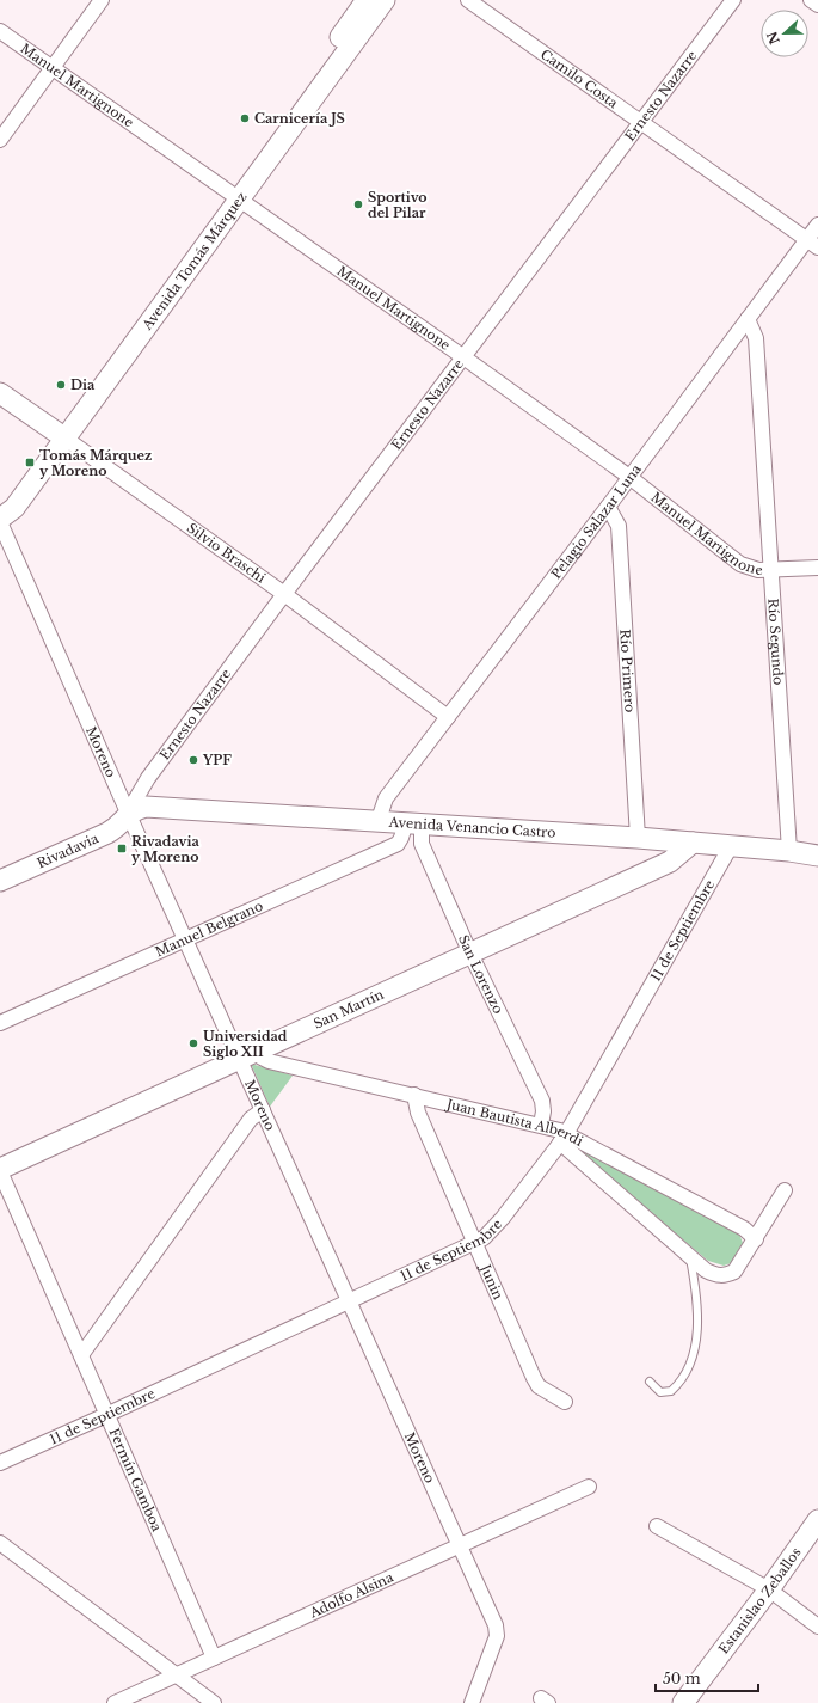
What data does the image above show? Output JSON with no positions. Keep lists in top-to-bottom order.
{
  "streets": {
    "street": [
      "Camilo Costa",
      "Manuel Martignone",
      "Ernesto Nazarre",
      "Avenida Tomás Márquez",
      "Pelagio Salazar Luna",
      "Silvio Braschi",
      "Río Segundo",
      "Río Primero",
      "Moreno",
      "Avenida Venancio Castro",
      "Rivadavia",
      "Manuel Belgrano",
      "11 de Septiembre",
      "San Lorenzo",
      "San Martín",
      "Juan Bautista Alberdi",
      "Junin",
      "Fermín Gamboa",
      "Adolfo Alsina",
      "Estanislao Zeballos"
    ]
  },
  "crossings": [
    ["Camilo Costa", "Ernesto Nazarre"],
    ["Camilo Costa", "Pelagio Salazar Luna"],
    ["Manuel Martignone", "Ernesto Nazarre"],
    ["Manuel Martignone", "Avenida Tomás Márquez"],
    ["Manuel Martignone", "Pelagio Salazar Luna"],
    ["Manuel Martignone", "Río Segundo"],
    ["Ernesto Nazarre", "Silvio Braschi"],
    ["Ernesto Nazarre", "Moreno"],
    ["Ernesto Nazarre", "Avenida Venancio Castro"],
    ["Ernesto Nazarre", "Rivadavia"],
    ["Avenida Tomás Márquez", "Silvio Braschi"],
    ["Pelagio Salazar Luna", "Silvio Braschi"],
    ["Pelagio Salazar Luna", "Río Segundo"],
    ["Pelagio Salazar Luna", "Río Primero"],
    ["Pelagio Salazar Luna", "Avenida Venancio Castro"],
    ["Río Segundo", "Avenida Venancio Castro"],
    ["Río Primero", "Avenida Venancio Castro"],
    ["Moreno", "Avenida Venancio Castro"],
    ["Moreno", "Rivadavia"],
    ["Moreno", "Manuel Belgrano"],
    ["Moreno", "11 de Septiembre"],
    ["Moreno", "San Martín"],
    ["Moreno", "Juan Bautista Alberdi"],
    ["Moreno", "Adolfo Alsina"],
    ["Avenida Venancio Castro", "Rivadavia"],
    ["Avenida Venancio Castro", "Manuel Belgrano"],
    ["Avenida Venancio Castro", "11 de Septiembre"],
    ["Avenida Venancio Castro", "San Lorenzo"],
    ["Avenida Venancio Castro", "San Martín"],
    ["Manuel Belgrano", "San Lorenzo"],
    ["11 de Septiembre", "Juan Bautista Alberdi"],
    ["11 de Septiembre", "Junin"],
    ["11 de Septiembre", "Fermín Gamboa"],
    ["San Lorenzo", "San Martín"],
    ["San Lorenzo", "Juan Bautista Alberdi"],
    ["San Martín", "Juan Bautista Alberdi"],
    ["San Martín", "Fermín Gamboa"],
    ["Juan Bautista Alberdi", "Junin"],
    ["Fermín Gamboa", "Adolfo Alsina"]
  ],
  "places": {
    "other": [
      "Carnicería JS",
      "Sportivo del Pilar",
      "Dia",
      "YPF",
      "Universidad Siglo XII"
    ],
    "transit": ["Tomás Márquez y Moreno", "Rivadavia y Moreno"]
  },
  "scale_bar": "50 m",
  "north": "left"
}
